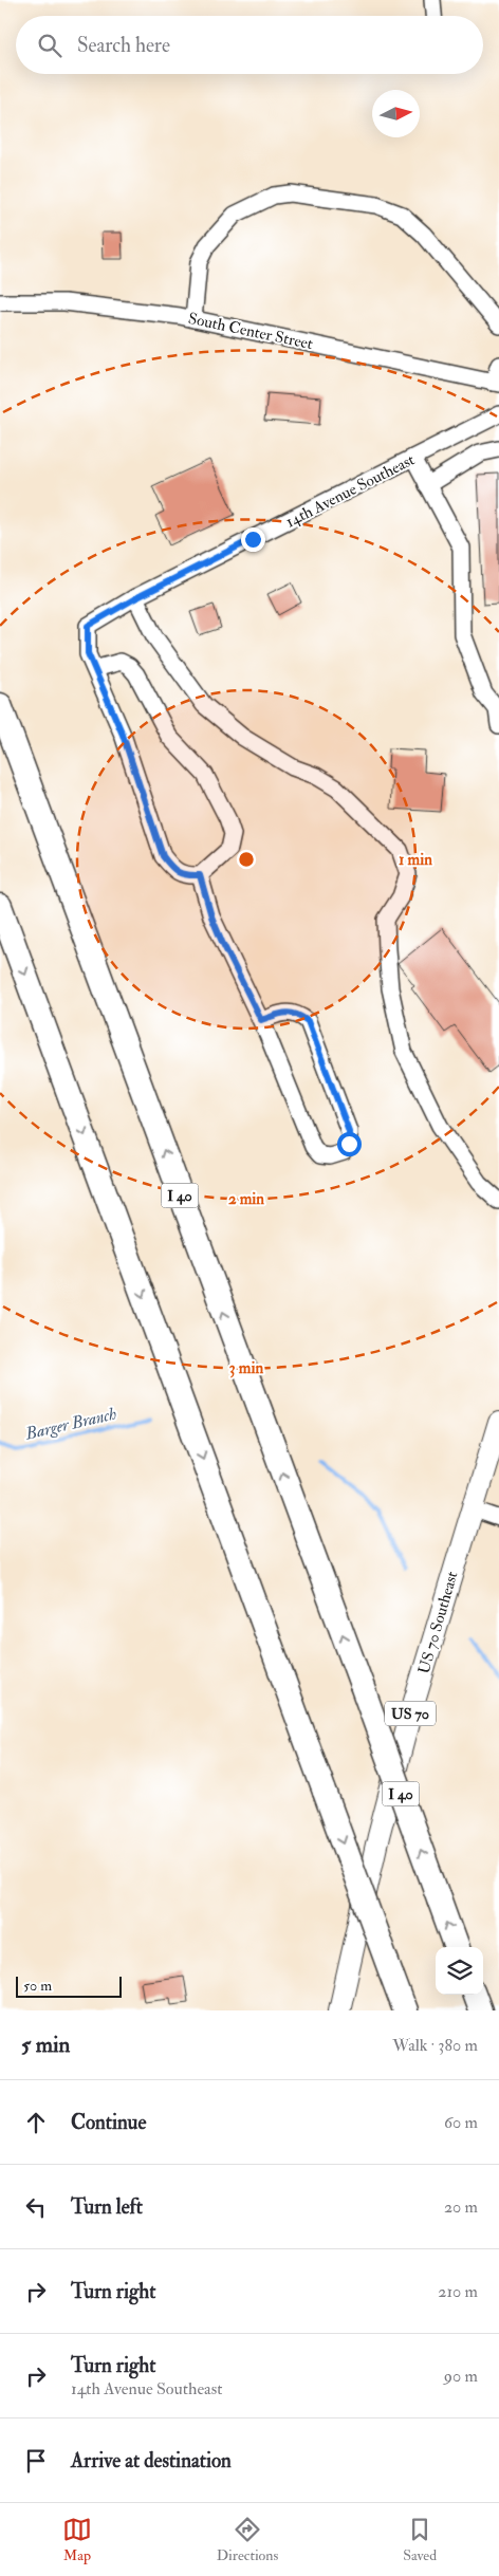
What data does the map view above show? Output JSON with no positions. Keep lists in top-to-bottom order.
{
  "streets": {
    "highway": ["I 40"],
    "main road": ["US 70 Southeast", "US 70"],
    "street": ["South Center Street", "14th Avenue Southeast"]
  },
  "water": ["Barger Branch"],
  "scale_bar": "50 m",
  "north": "right",
  "page": {
    "search": "Search here",
    "scale": "50 m",
    "heading": ["5 min", "Walk · 380 m"],
    "list": [
      ["Continue", "60 m"],
      ["Turn left", "20 m"],
      ["Turn right", "210 m"],
      ["Turn right", "14th Avenue Southeast", "90 m"],
      "Arrive at destination"
    ],
    "nav": ["Map", "Directions", "Saved"]
  },
  "rings": ["1 min", "2 min", "3 min"]
}
